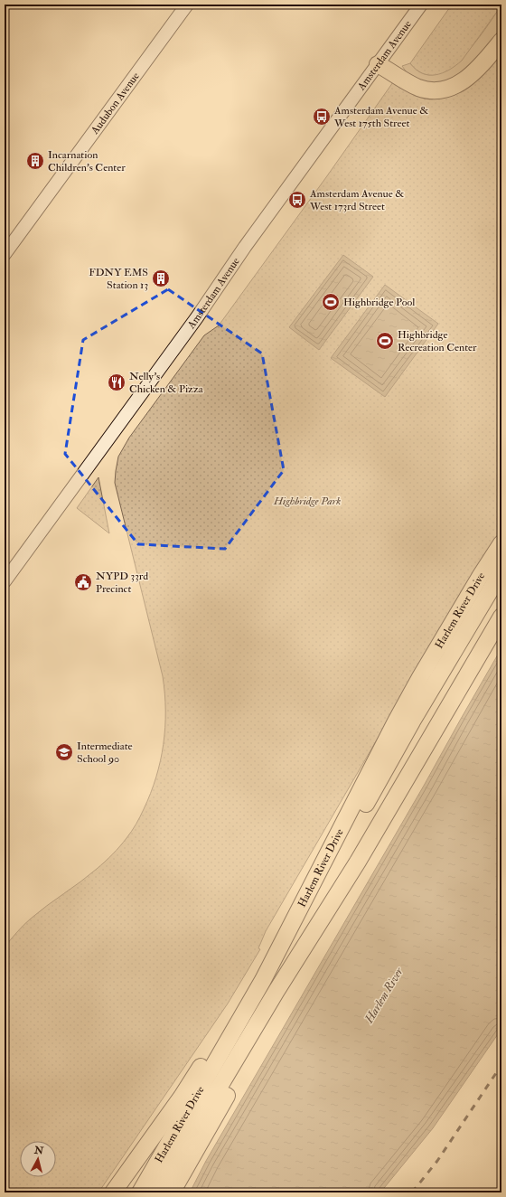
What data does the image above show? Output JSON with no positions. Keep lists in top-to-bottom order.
{
  "streets": {
    "highway": ["Harlem River Drive"],
    "main road": ["Amsterdam Avenue", "Audubon Avenue"]
  },
  "water": ["Harlem River"],
  "parks": ["Highbridge Park"],
  "places": {
    "bus stop": ["Amsterdam Avenue & West 175th Street", "Amsterdam Avenue & West 173rd Street"],
    "building": ["Incarnation Children's Center", "FDNY EMS Station 13"],
    "sports": ["Highbridge Pool", "Highbridge Recreation Center"],
    "restaurant": ["Nelly’s Chicken & Pizza"],
    "public building": ["NYPD 33rd Precinct"],
    "school or university": ["Intermediate School 90"]
  },
  "north": "top"
}
